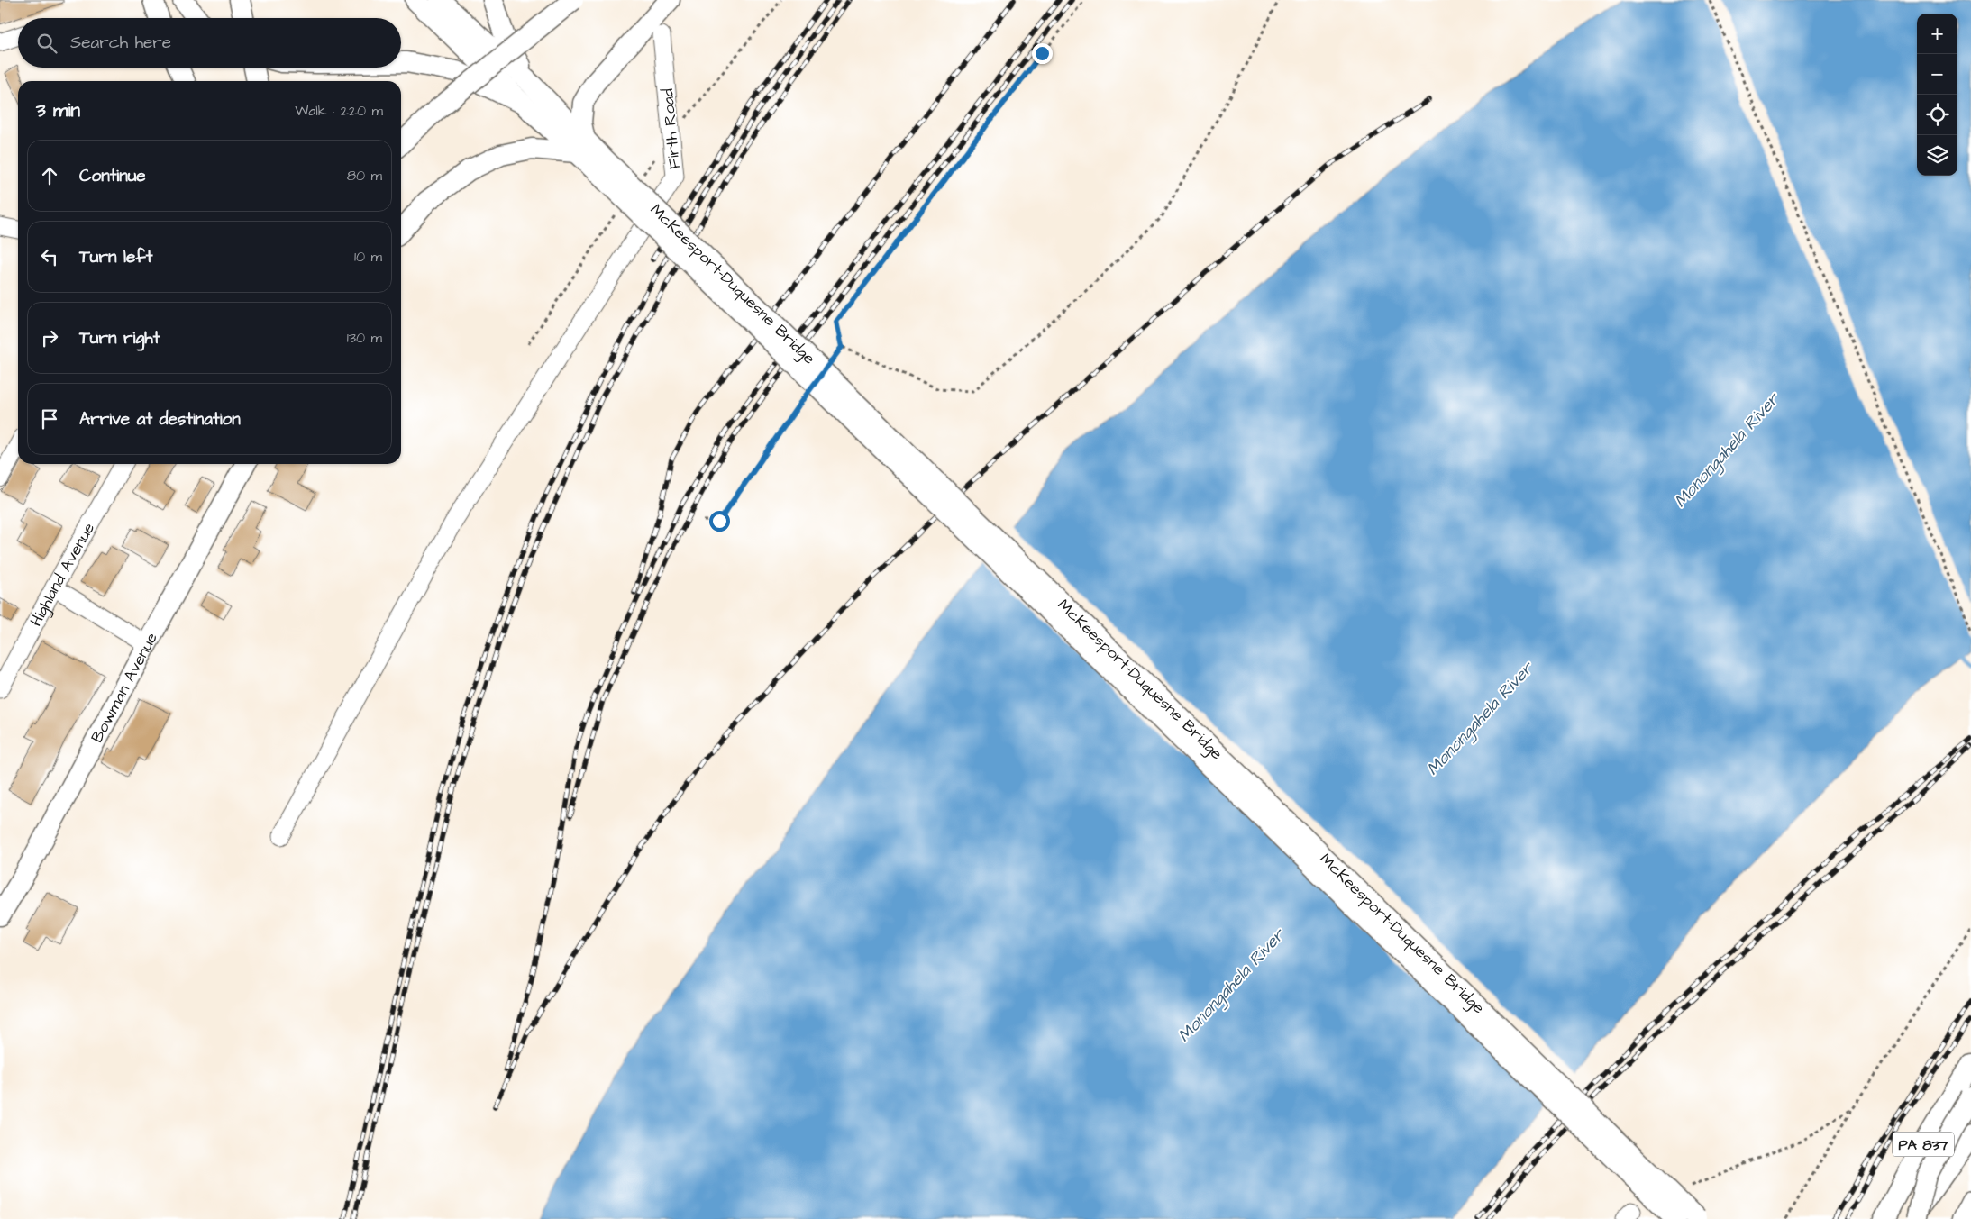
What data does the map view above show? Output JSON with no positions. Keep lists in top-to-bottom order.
{
  "streets": {
    "main road": ["McKeesport-Duquesne Bridge", "Bowman Avenue", "PA 837"],
    "street": ["Firth Road", "Highland Avenue"]
  },
  "water": ["Monongahela River"],
  "page": {
    "map_buttons": ["+", "−"],
    "search": "Search here",
    "heading": ["3 min", "Walk · 220 m"],
    "list": [
      ["Continue", "80 m"],
      ["Turn left", "10 m"],
      ["Turn right", "130 m"],
      "Arrive at destination"
    ]
  }
}
